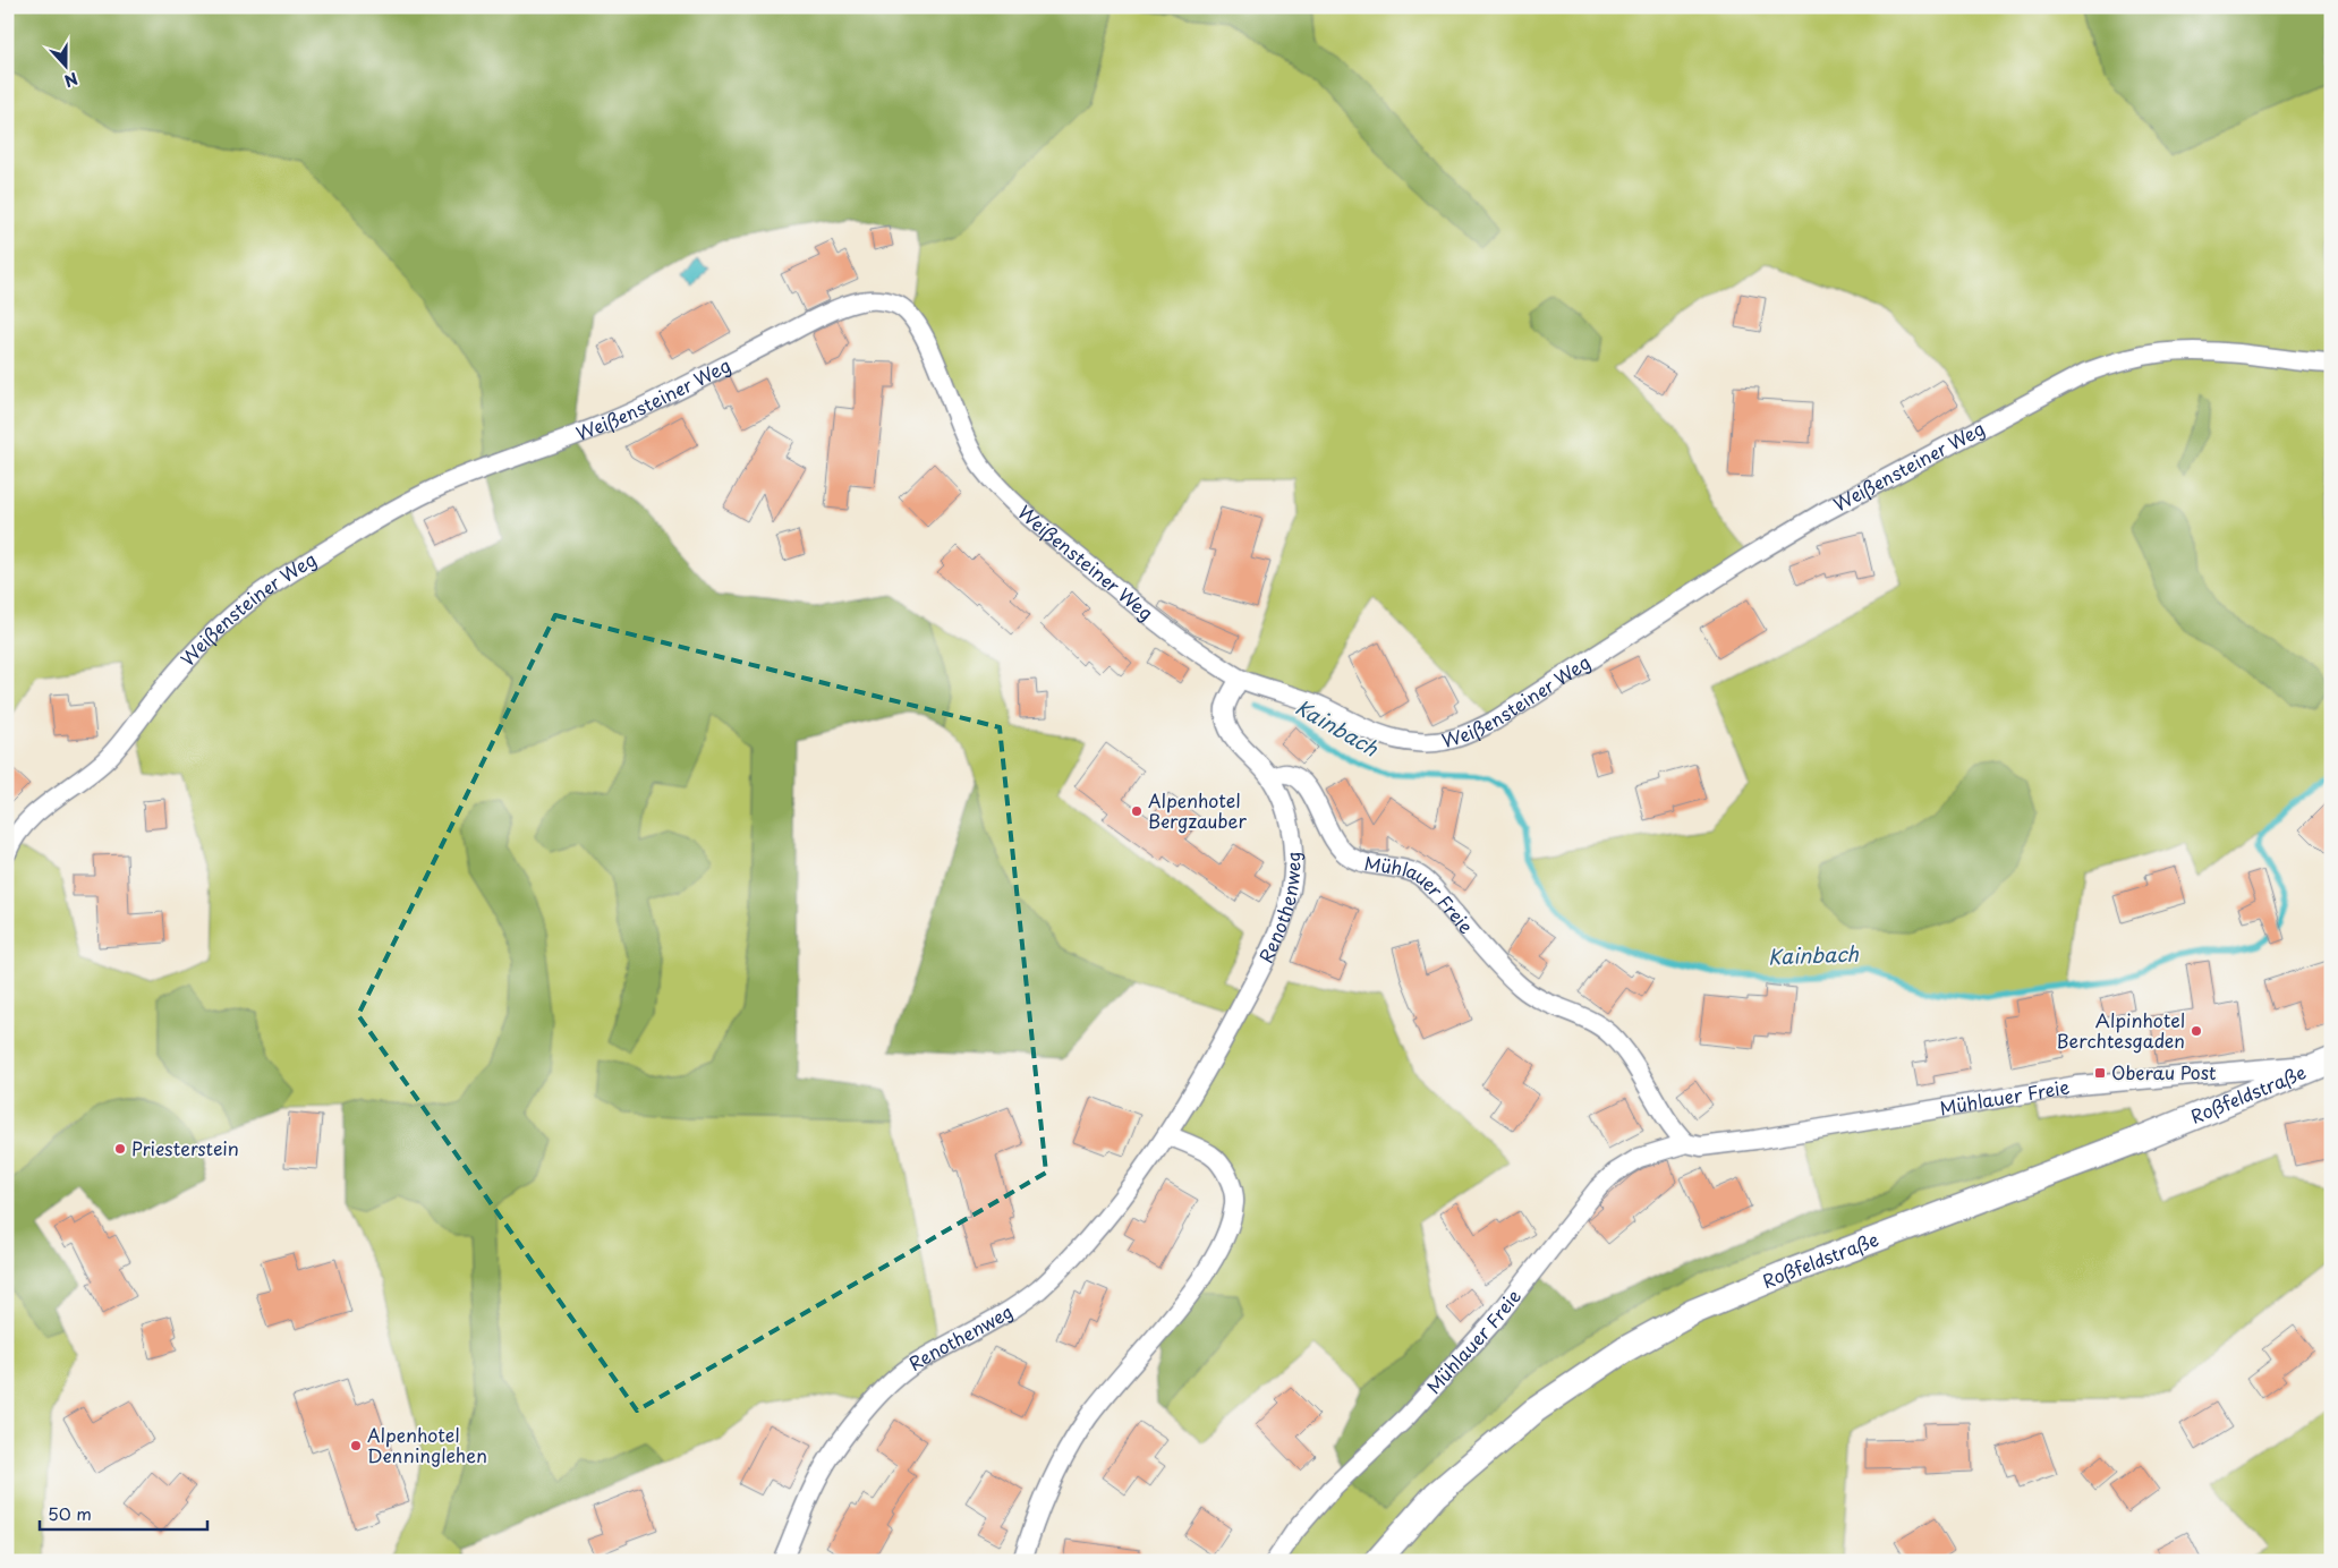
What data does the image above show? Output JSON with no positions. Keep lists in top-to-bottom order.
{
  "streets": {
    "main road": ["Roßfeldstraße"],
    "street": ["Weißensteiner Weg", "Mühlauer Freie", "Renothenweg"]
  },
  "crossings": [
    ["Weißensteiner Weg", "Renothenweg"],
    ["Mühlauer Freie", "Renothenweg"],
    ["Mühlauer Freie", "Roßfeldstraße"]
  ],
  "water": ["Kainbach"],
  "places": {
    "other": [
      "Alpenhotel Bergzauber",
      "Alpinhotel Berchtesgaden",
      "Priesterstein",
      "Alpenhotel Denninglehen"
    ],
    "transit": ["Oberau Post"]
  },
  "scale_bar": "50 m",
  "north": "bottom"
}
